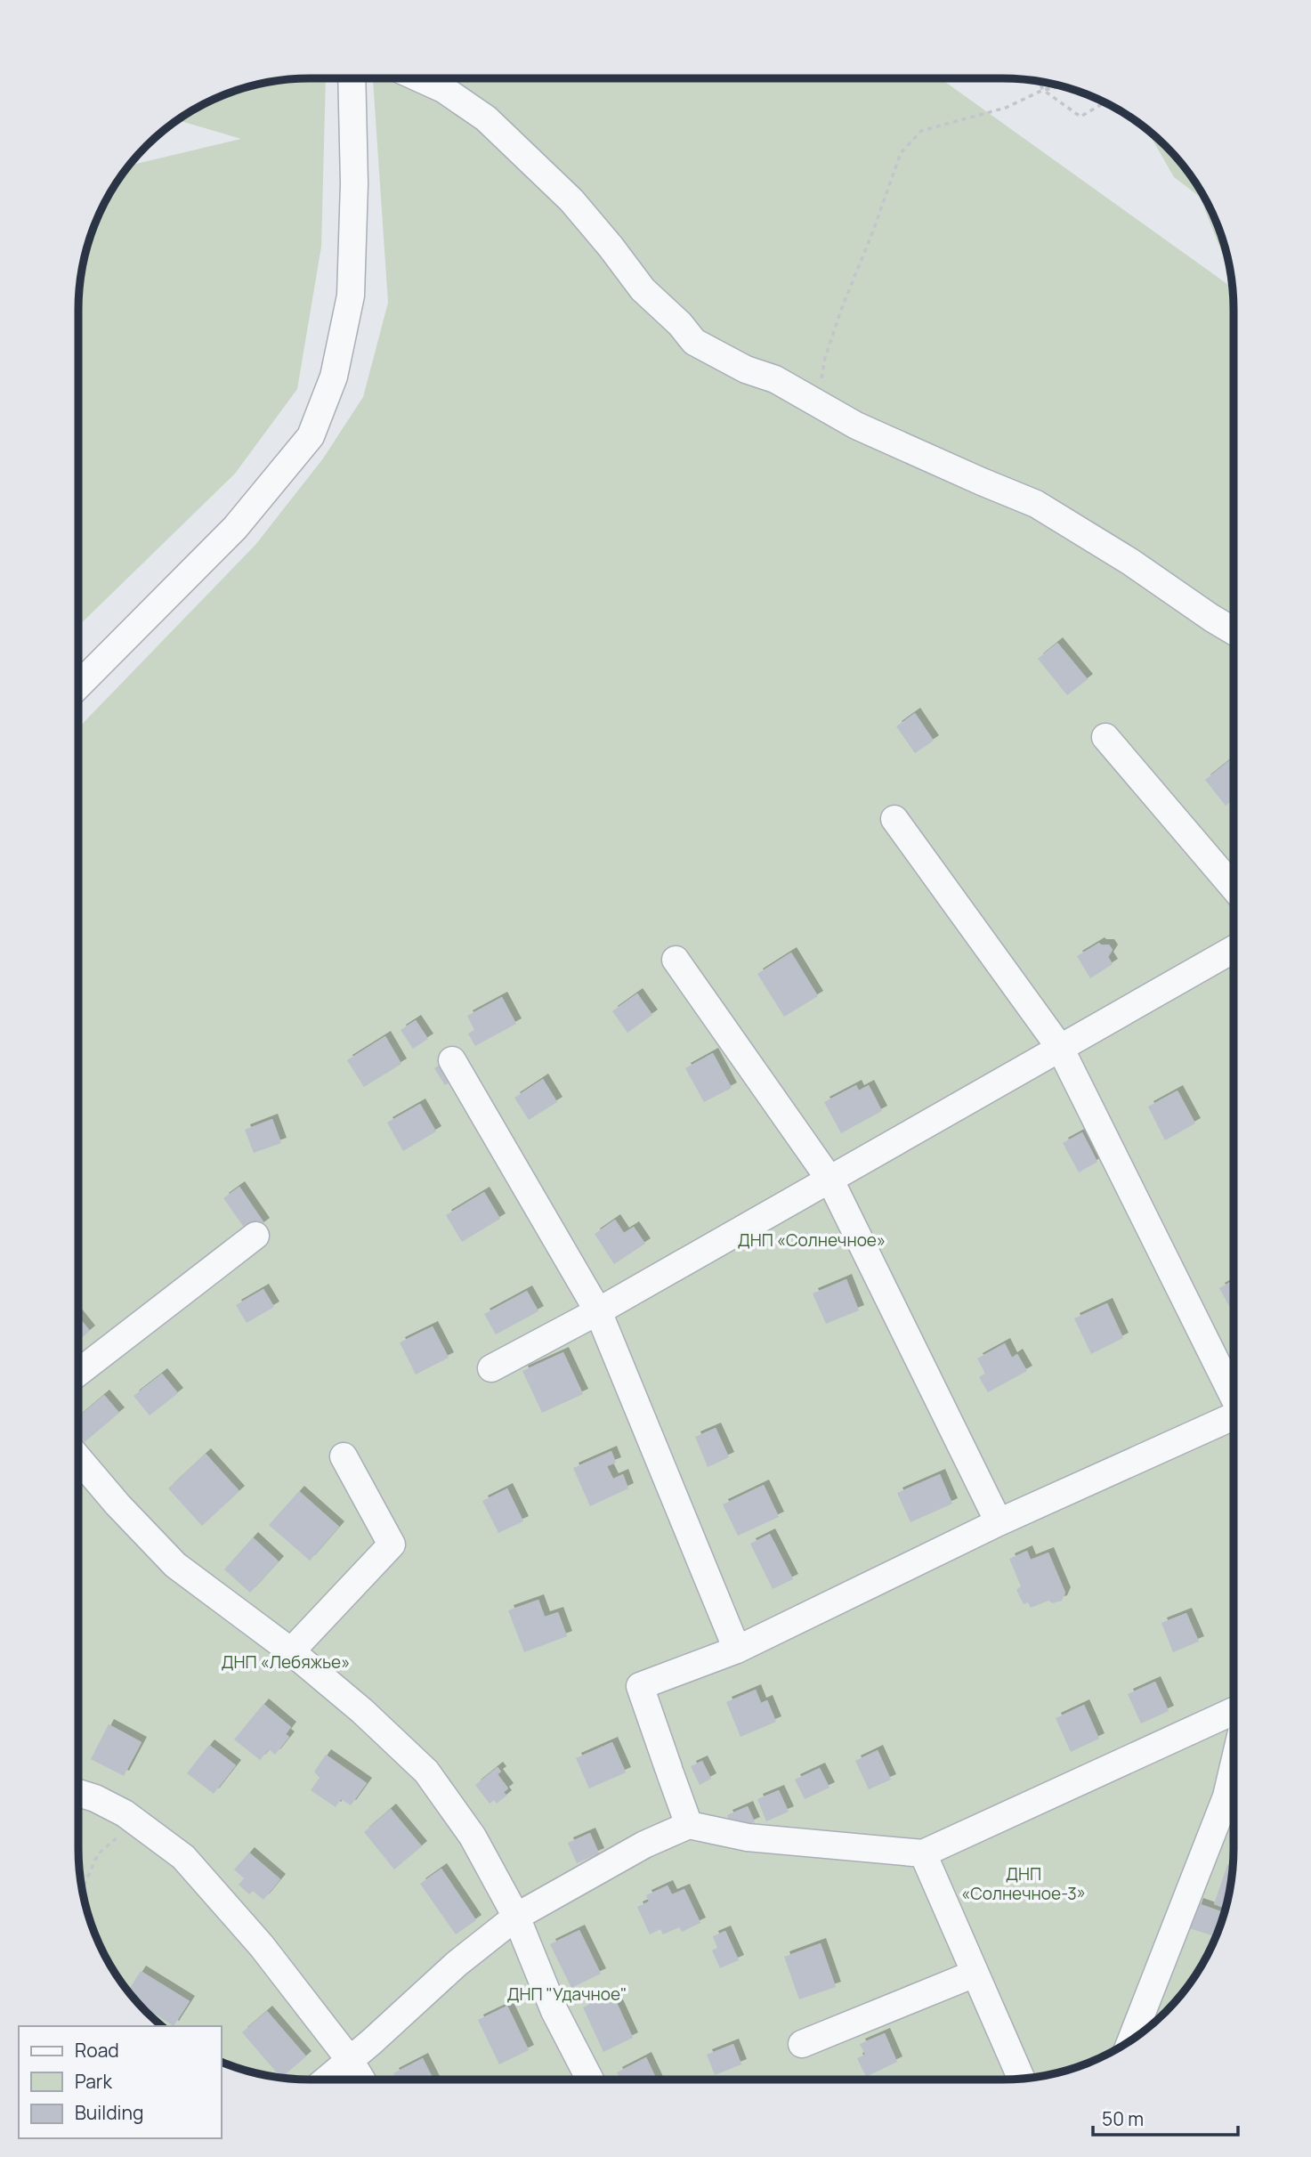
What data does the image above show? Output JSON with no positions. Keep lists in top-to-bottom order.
{
  "parks": [
    "ДНП «Солнечное»",
    "ДНП «Лебяжье»",
    "ДНП «Солнечное-3»",
    "ДНП \"Удачное\""
  ],
  "legend": ["Road", "Park", "Building"],
  "scale_bar": "50 m"
}
